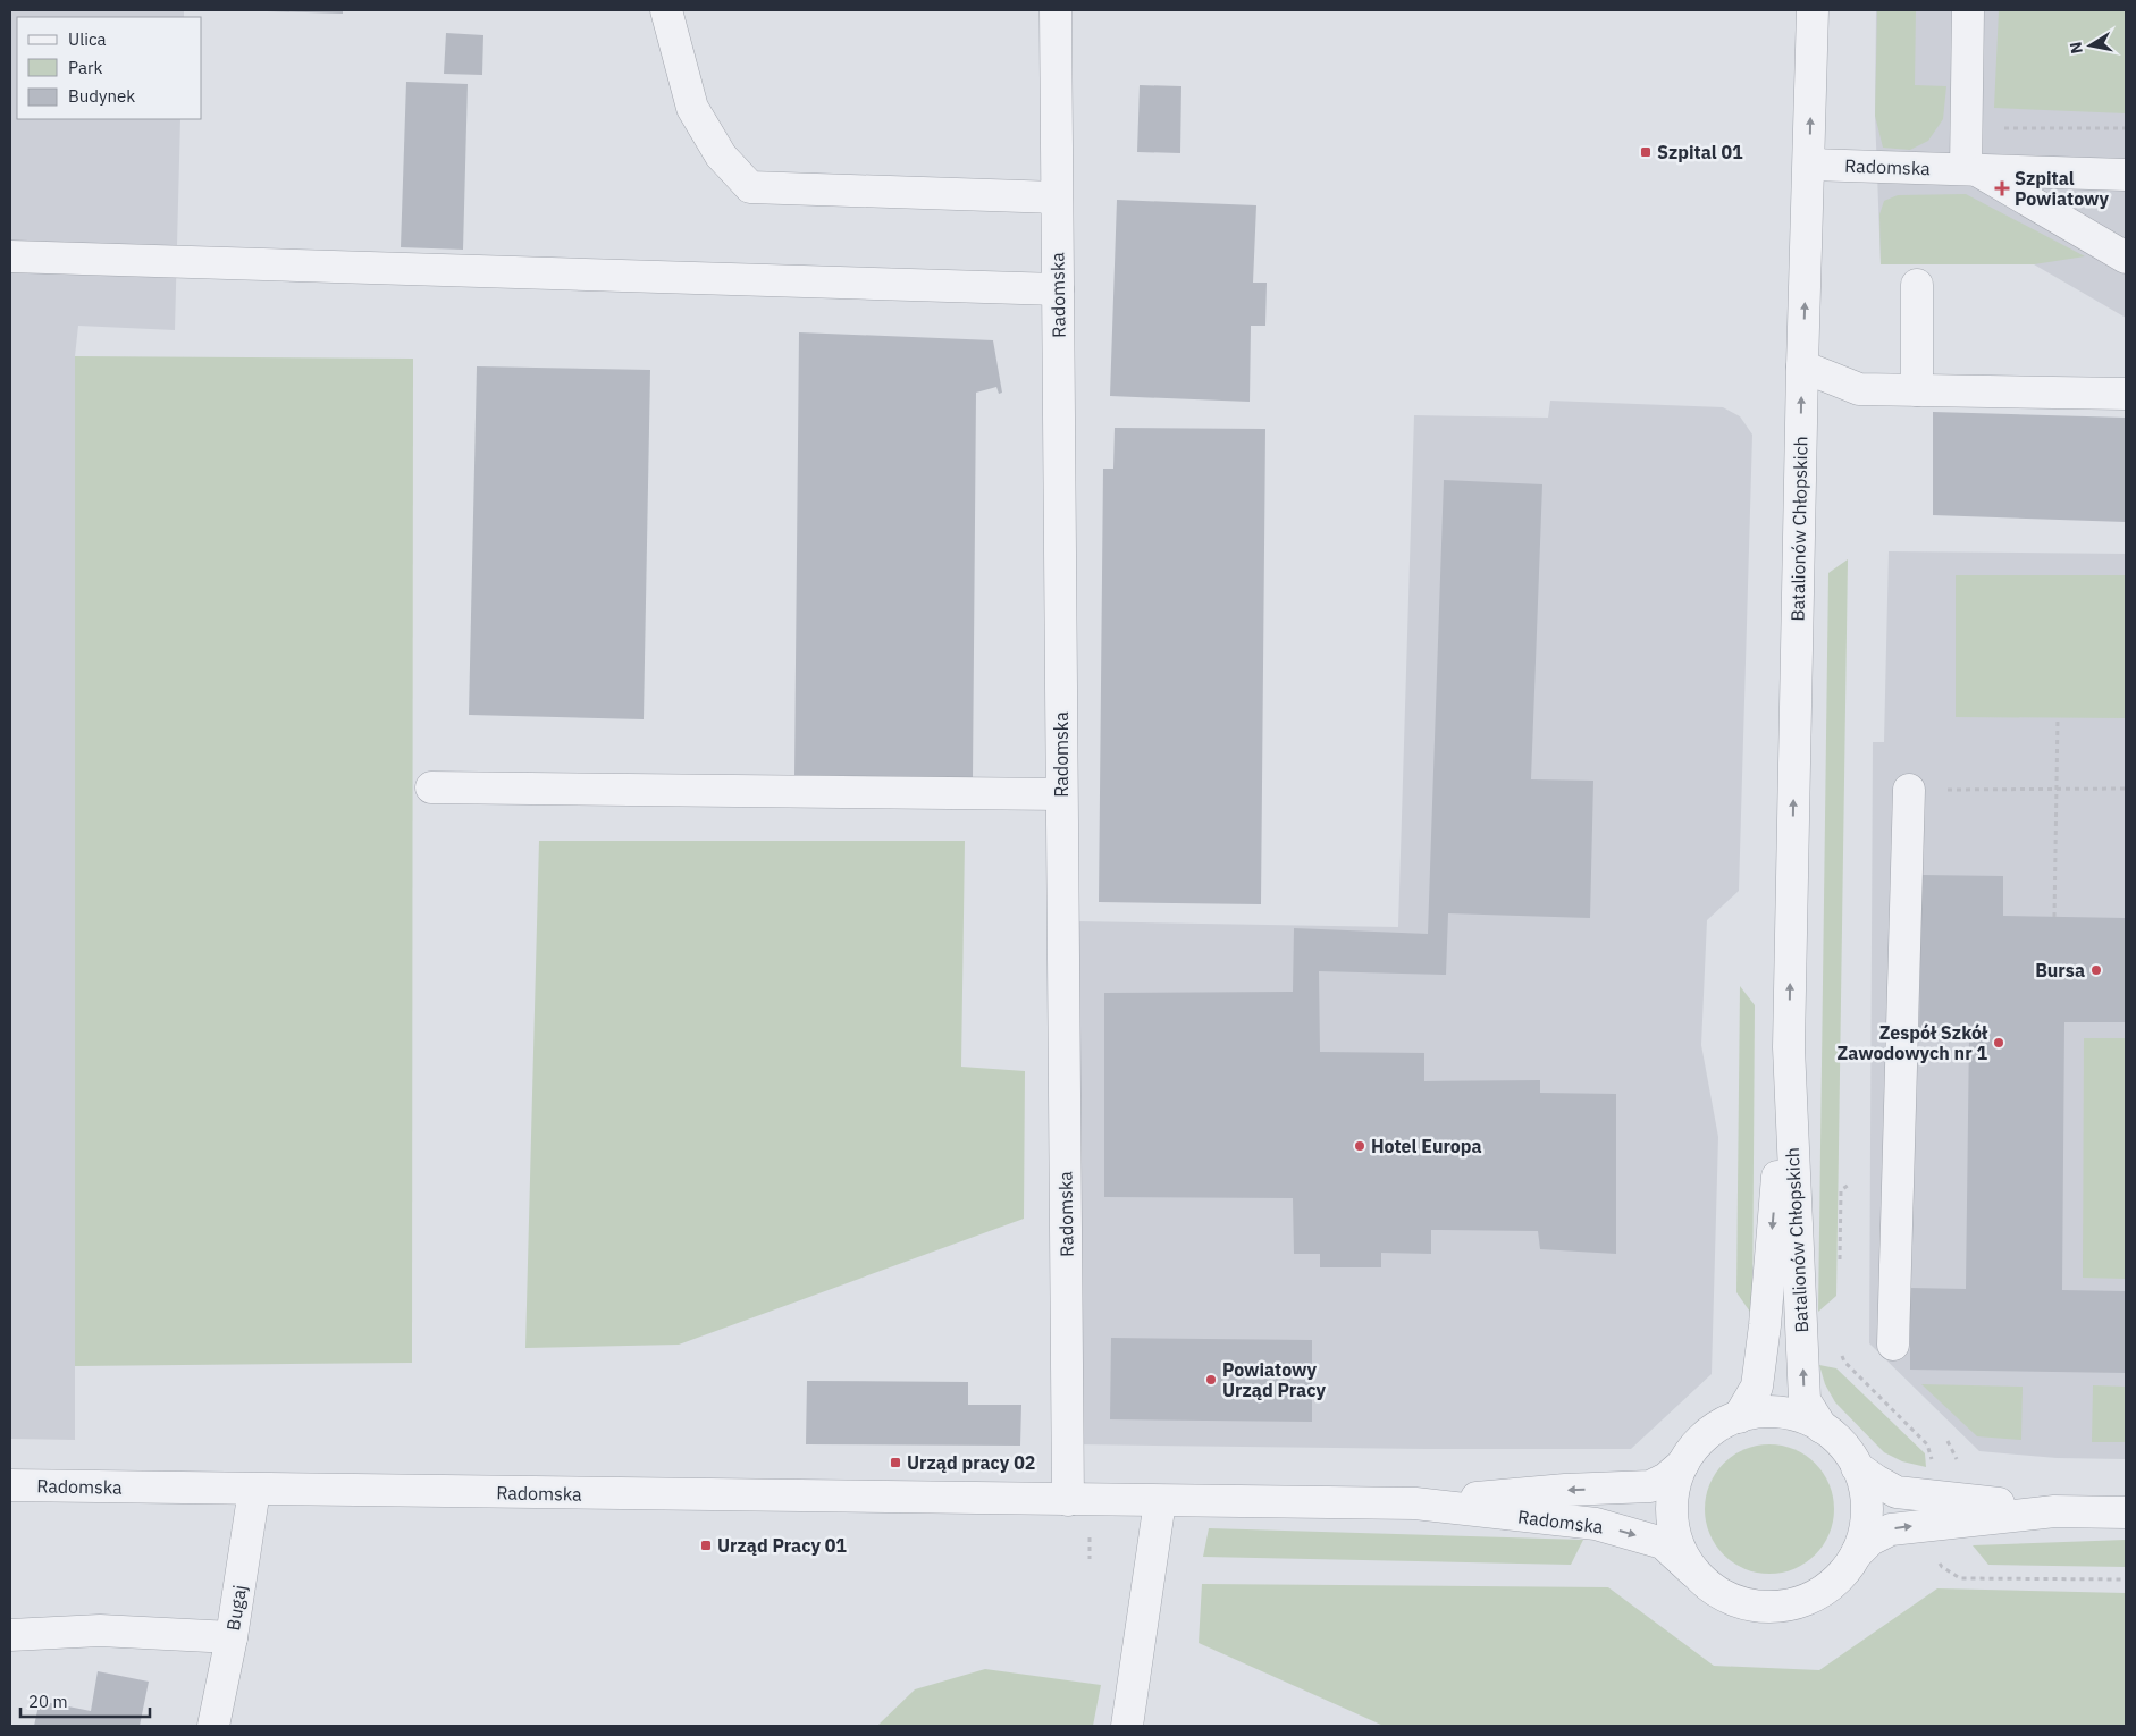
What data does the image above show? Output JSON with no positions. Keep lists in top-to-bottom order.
{
  "streets": {
    "street": ["Radomska", "Batalionów Chłopskich", "Bugaj"]
  },
  "crossings": [
    ["Radomska", "Batalionów Chłopskich"],
    ["Radomska", "Bugaj"]
  ],
  "places": {
    "transit": ["Szpital 01", "Urząd pracy 02", "Urząd Pracy 01"],
    "health": ["Szpital Powiatowy"],
    "other": [
      "Bursa",
      "Zespół Szkół Zawodowych nr 1",
      "Hotel Europa",
      "Powiatowy Urząd Pracy"
    ]
  },
  "legend": ["Ulica", "Park", "Budynek"],
  "scale_bar": "20 m",
  "north": "left"
}
